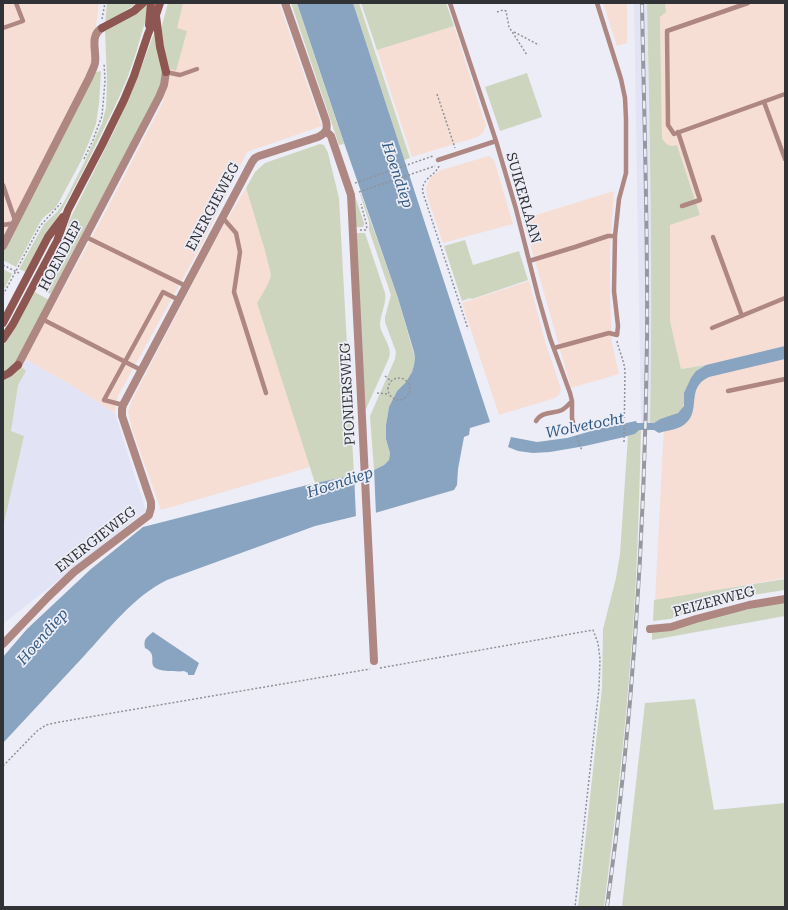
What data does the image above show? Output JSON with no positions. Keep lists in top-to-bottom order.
{
  "streets": {
    "main road": ["HOENDIEP"],
    "street": ["ENERGIEWEG", "PIONIERSWEG", "PEIZERWEG"],
    "lane": ["SUIKERLAAN"]
  },
  "crossings": [
    ["ENERGIEWEG", "PIONIERSWEG"]
  ],
  "water": ["Hoendiep", "Wolvetocht"]
}
